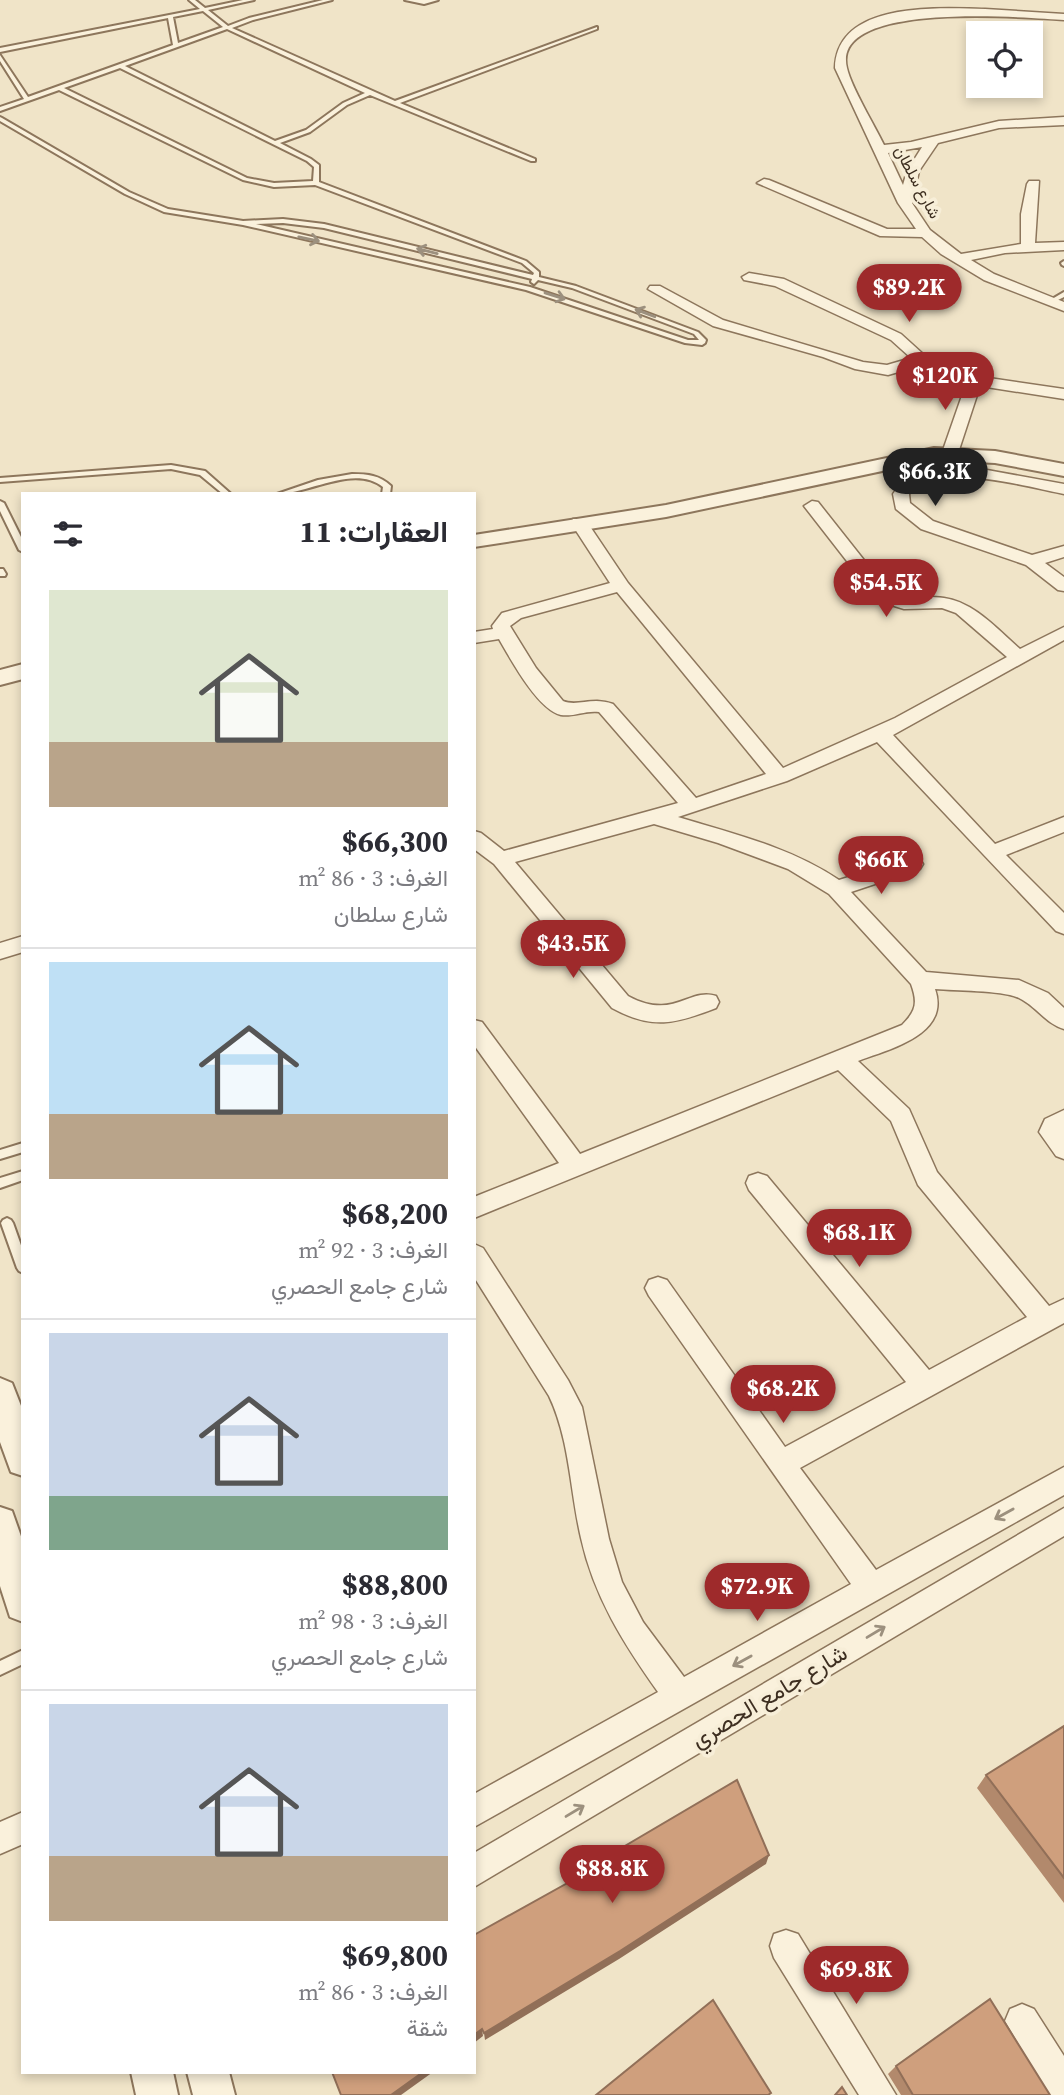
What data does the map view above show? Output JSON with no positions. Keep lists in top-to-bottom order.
{
  "streets": {
    "street": ["شارع سلطان", "شارع جامع الحصري"]
  },
  "page": {
    "price": [
      "$89.2K",
      "$120K",
      "$66.3K",
      "$54.5K",
      "$66K",
      "$43.5K",
      "$68.1K",
      "$68.2K",
      "$72.9K",
      "$88.8K",
      "$69.8K"
    ],
    "heading": "العقارات: 11",
    "list": [
      {
        "name": "$66,300",
        "note": "الغرف: 3 · 86 m² · شارع سلطان"
      },
      {
        "name": "$68,200",
        "note": "الغرف: 3 · 92 m² · شارع جامع الحصري"
      },
      {
        "name": "$88,800",
        "note": "الغرف: 3 · 98 m² · شارع جامع الحصري"
      },
      {
        "name": "$69,800",
        "note": "الغرف: 3 · 86 m² · شقة"
      }
    ]
  }
}
